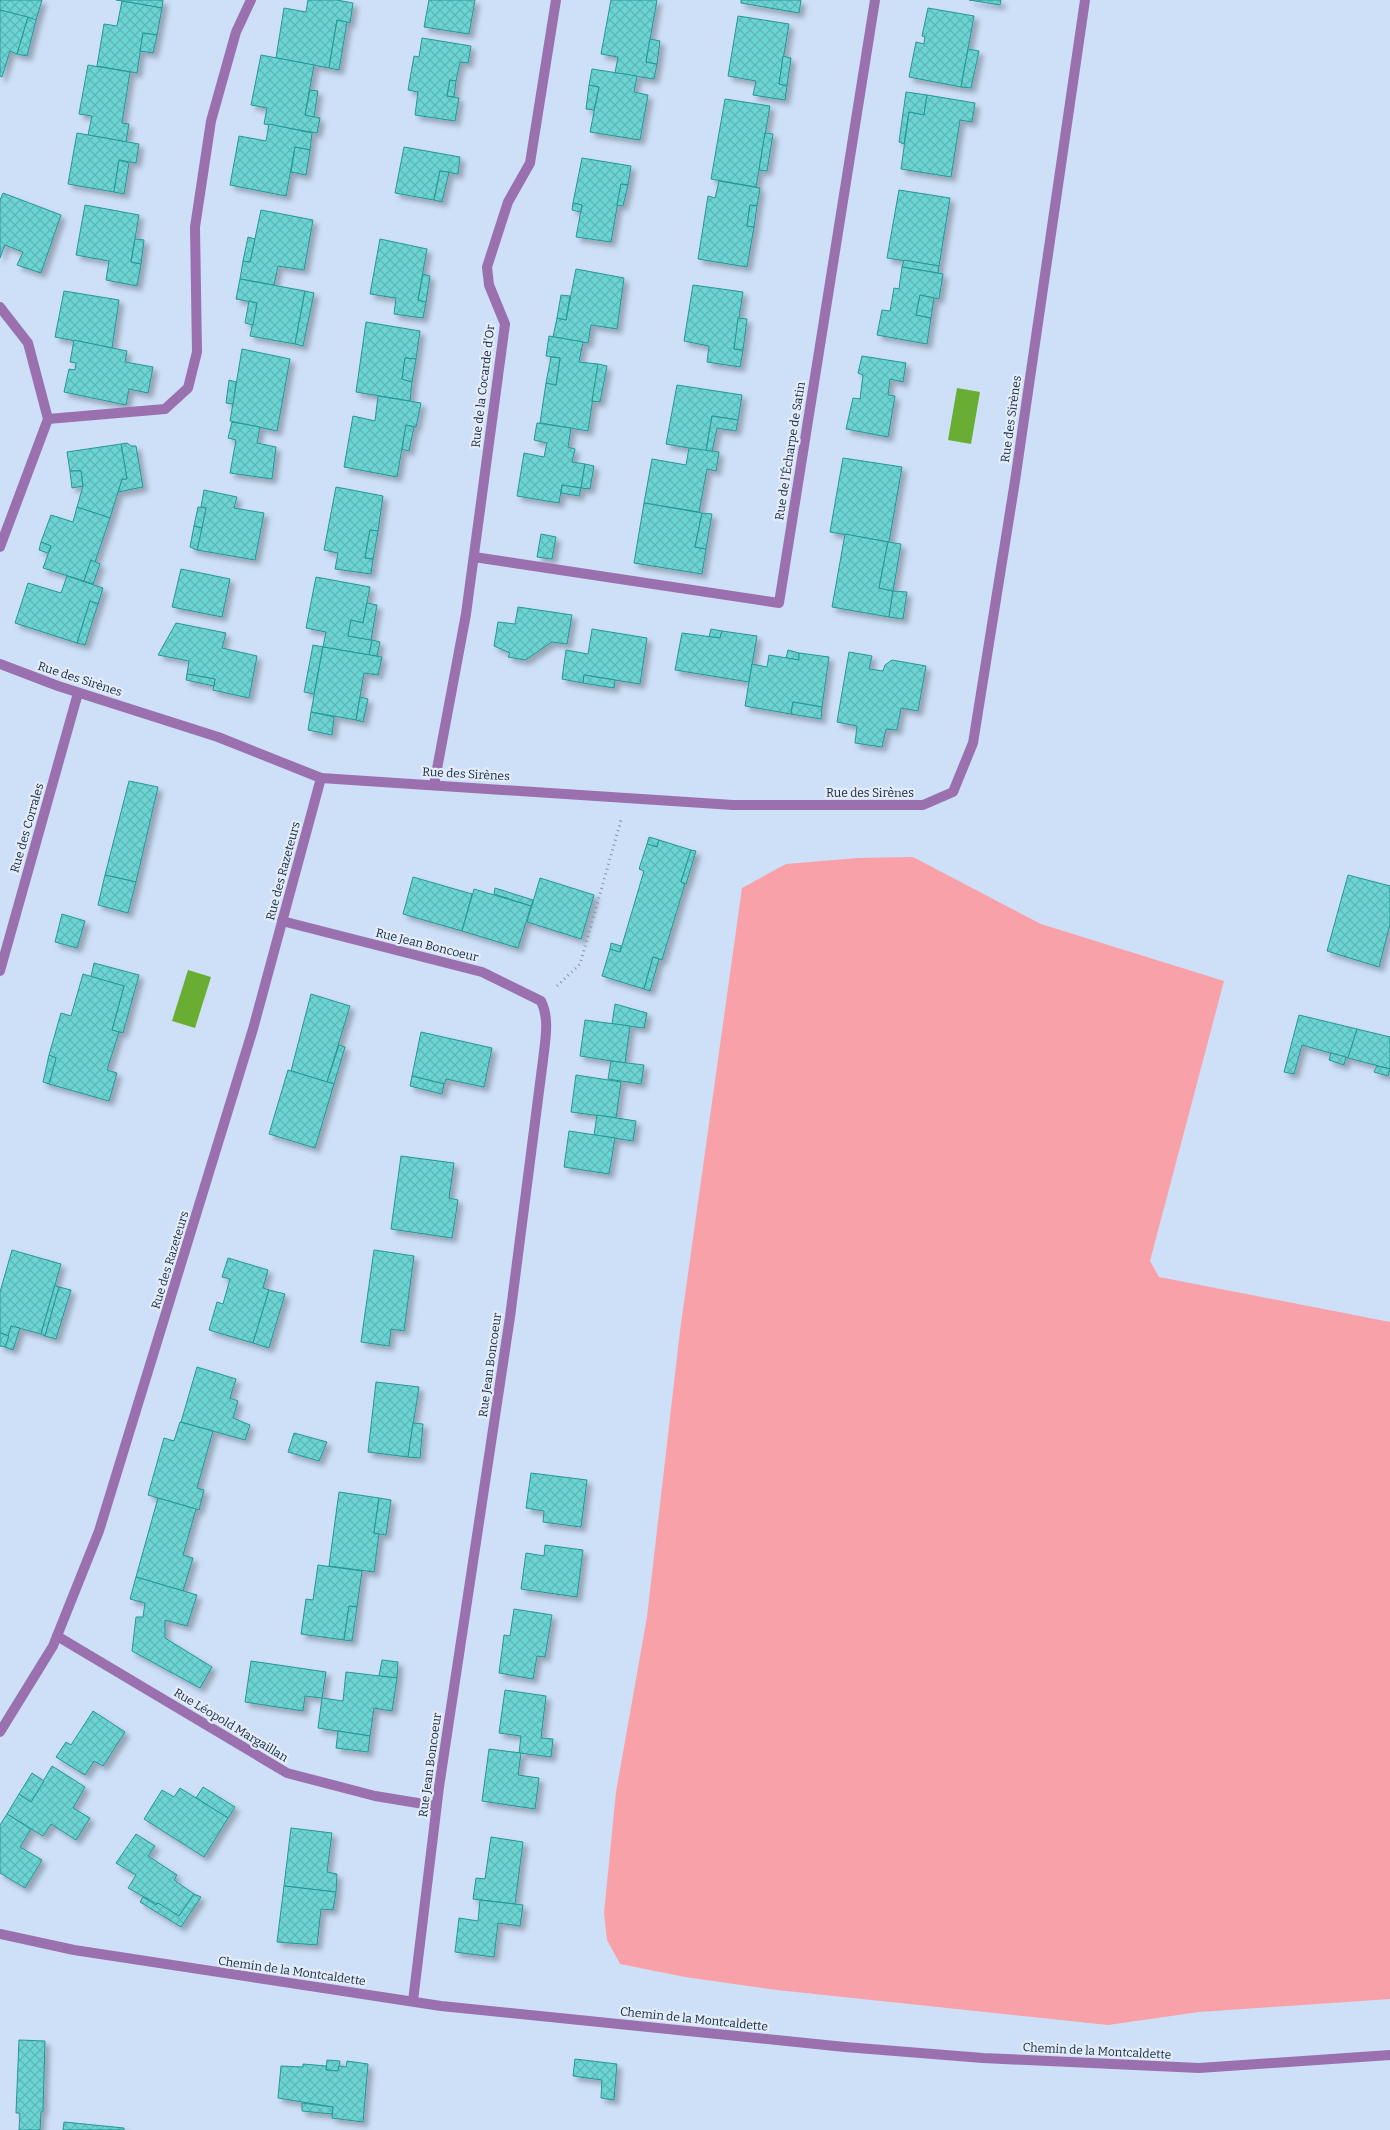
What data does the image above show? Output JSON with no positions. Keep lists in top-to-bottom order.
{
  "streets": {
    "street": [
      "Rue de la Cocarde d'Or",
      "Rue des Sirènes",
      "Rue de l'Écharpe de Satin",
      "Rue des Corrales",
      "Rue des Razeteurs",
      "Rue Jean Boncoeur",
      "Rue Léopold Margaillan",
      "Chemin de la Montcaldette"
    ]
  },
  "crossings": [
    ["Rue de la Cocarde d'Or", "Rue des Sirènes"],
    ["Rue de la Cocarde d'Or", "Rue de l'Écharpe de Satin"],
    ["Rue des Sirènes", "Rue des Corrales"],
    ["Rue des Sirènes", "Rue des Razeteurs"],
    ["Rue des Razeteurs", "Rue Jean Boncoeur"],
    ["Rue des Razeteurs", "Rue Léopold Margaillan"],
    ["Rue Jean Boncoeur", "Rue Léopold Margaillan"],
    ["Rue Jean Boncoeur", "Chemin de la Montcaldette"]
  ]
}
